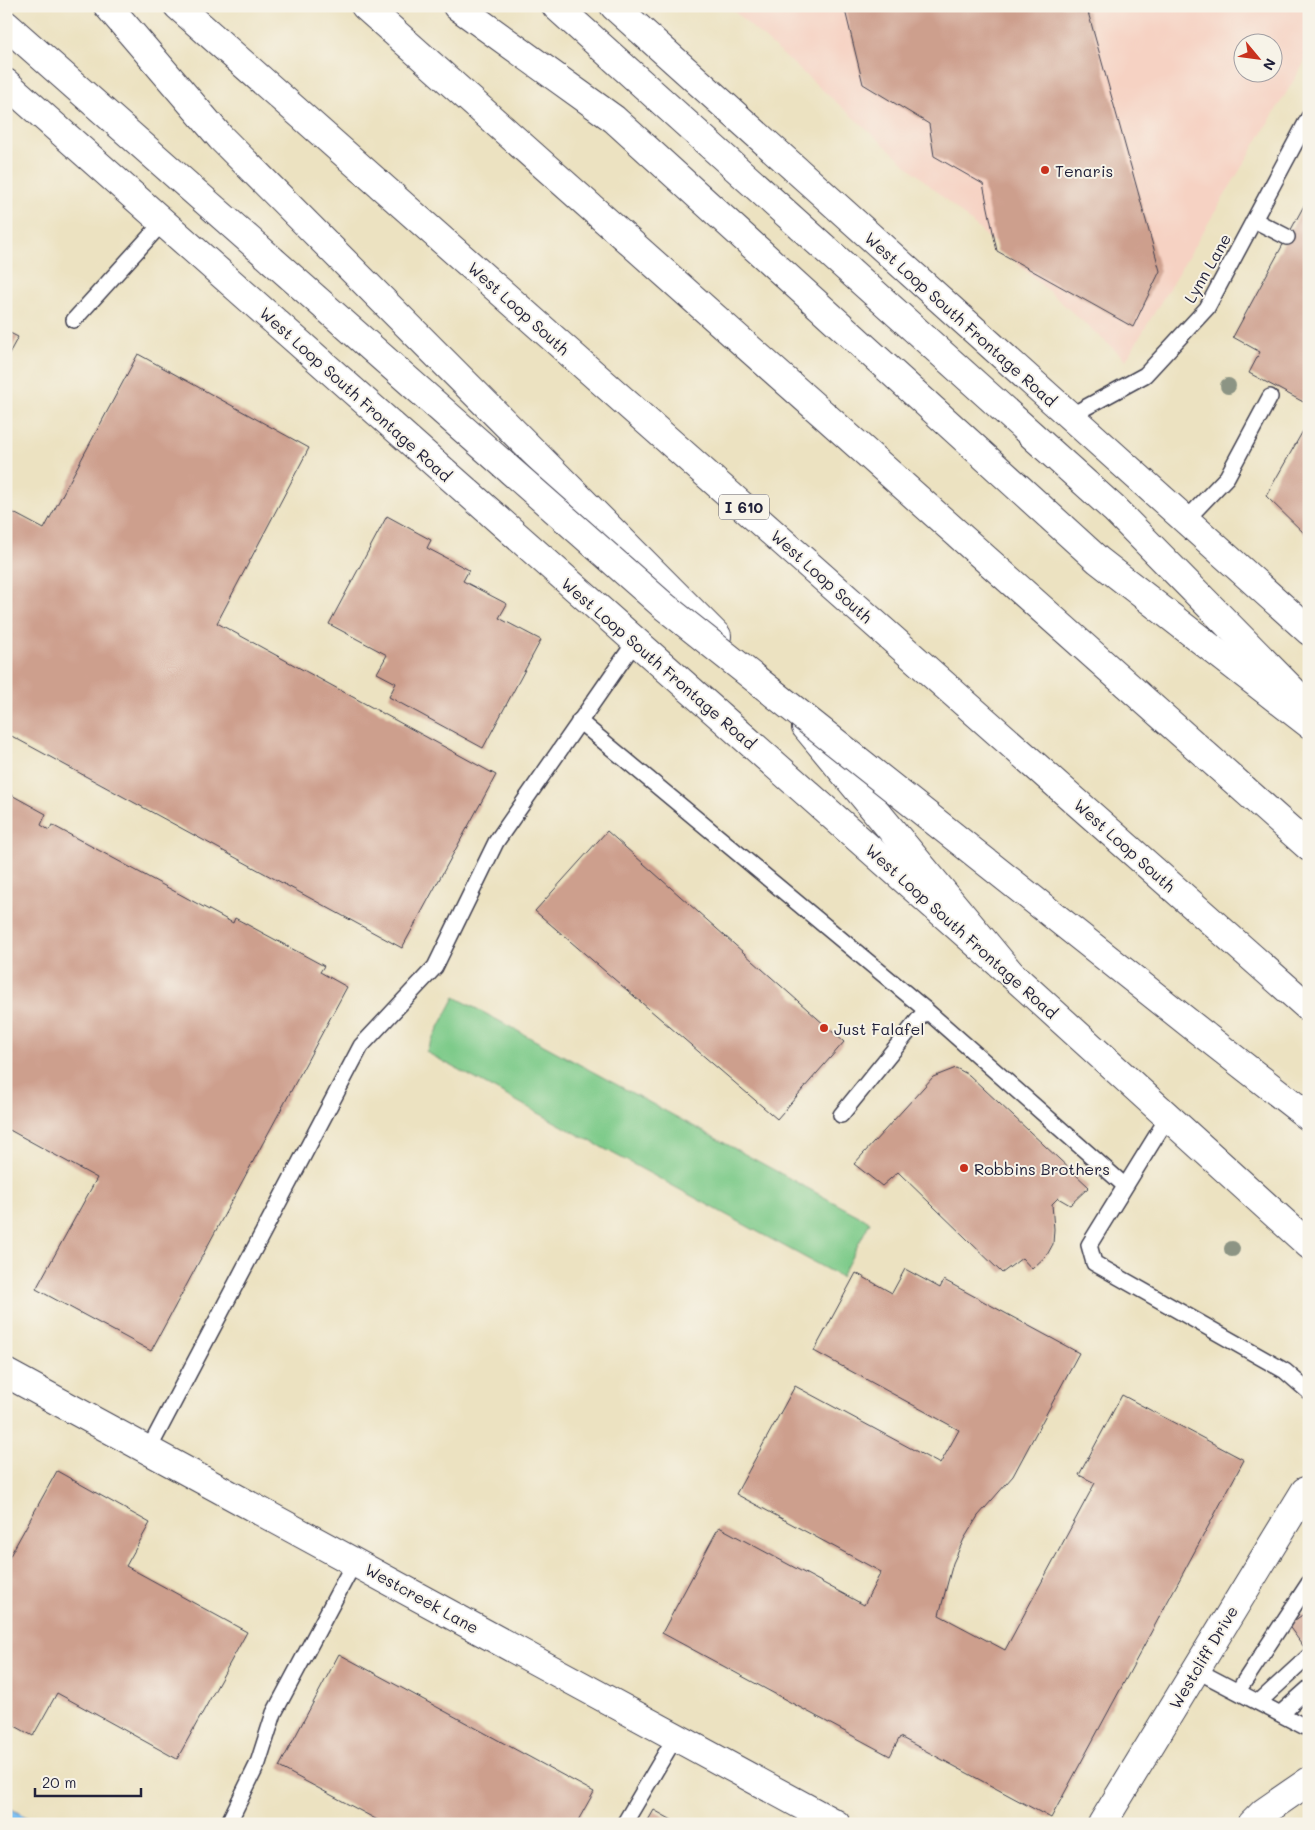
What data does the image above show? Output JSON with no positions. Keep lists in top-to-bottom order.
{
  "streets": {
    "main road": [
      "West Loop South",
      "West Loop South Frontage Road",
      "I 610",
      "Westcreek Lane",
      "Westcliff Drive"
    ],
    "lane": ["Lynn Lane"]
  },
  "crossings": [
    ["Lynn Lane", "West Loop South Frontage Road"]
  ],
  "places": ["Tenaris", "Just Falafel", "Robbins Brothers"],
  "scale_bar": "20 m",
  "north": "bottom right"
}
